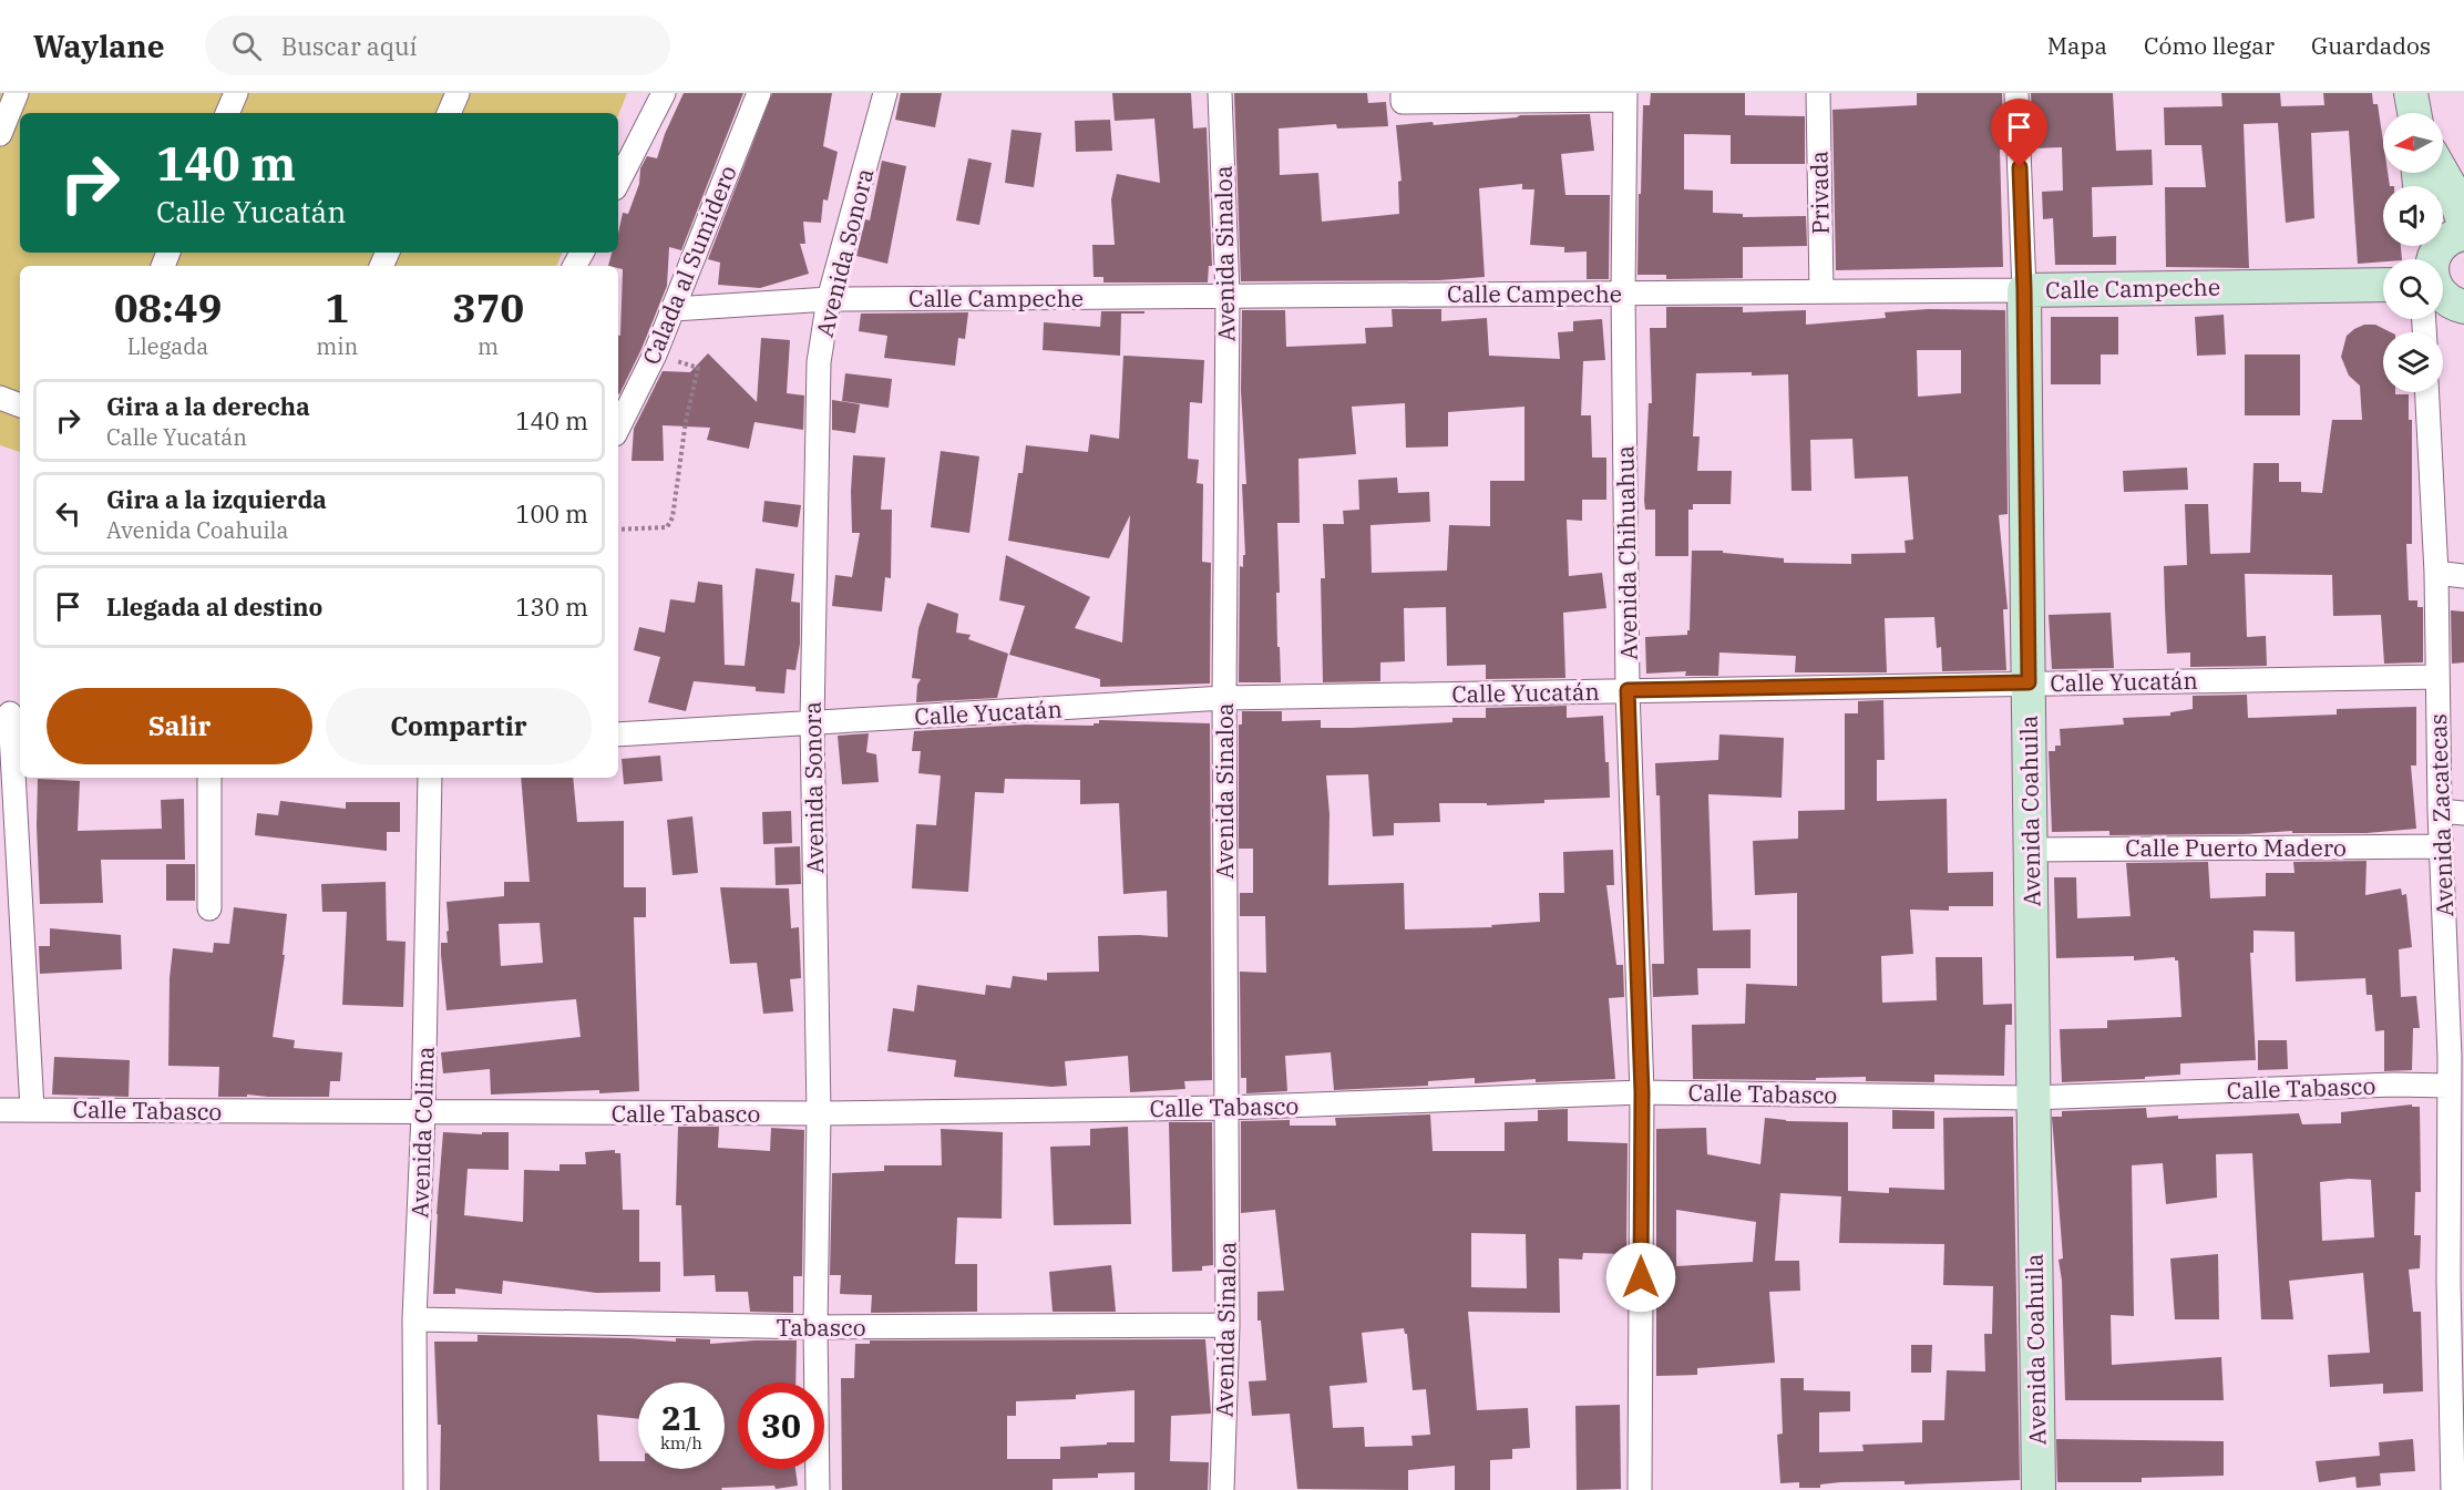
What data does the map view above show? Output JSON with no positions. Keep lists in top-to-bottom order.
{
  "streets": {
    "street": [
      "Privada",
      "Avenida Sonora",
      "Avenida Sinaloa",
      "Calada al Sumidero",
      "Calle Campeche",
      "Avenida Chihuahua",
      "Calle Yucatán",
      "Avenida Coahuila",
      "Avenida Zacatecas",
      "Calle Puerto Madero",
      "Calle Tabasco",
      "Avenida Colima",
      "Tabasco"
    ]
  },
  "crossings": [
    ["Privada", "Calle Campeche"],
    ["Avenida Sonora", "Calle Campeche"],
    ["Avenida Sonora", "Calle Yucatán"],
    ["Avenida Sonora", "Calle Tabasco"],
    ["Avenida Sonora", "Tabasco"],
    ["Avenida Sinaloa", "Calle Campeche"],
    ["Avenida Sinaloa", "Calle Yucatán"],
    ["Avenida Sinaloa", "Calle Tabasco"],
    ["Avenida Sinaloa", "Tabasco"],
    ["Calada al Sumidero", "Calle Campeche"],
    ["Calle Campeche", "Avenida Chihuahua"],
    ["Calle Campeche", "Avenida Coahuila"],
    ["Avenida Chihuahua", "Calle Yucatán"],
    ["Avenida Chihuahua", "Calle Tabasco"],
    ["Calle Yucatán", "Avenida Coahuila"],
    ["Calle Yucatán", "Avenida Zacatecas"],
    ["Avenida Coahuila", "Calle Puerto Madero"],
    ["Avenida Coahuila", "Calle Tabasco"],
    ["Avenida Zacatecas", "Calle Puerto Madero"],
    ["Avenida Zacatecas", "Calle Tabasco"],
    ["Calle Tabasco", "Avenida Colima"],
    ["Avenida Colima", "Tabasco"]
  ],
  "north": "left",
  "page": {
    "header": "Waylane",
    "search": "Buscar aquí",
    "nav": ["Mapa", "Cómo llegar", "Guardados"],
    "turn": ["140 m", "Calle Yucatán"],
    "eta": [
      "08:49",
      "Llegada",
      "1",
      "min",
      "370",
      "m"
    ],
    "list": [
      {
        "name": "Gira a la derecha",
        "note": "Calle Yucatán",
        "value": "140 m"
      },
      {
        "name": "Gira a la izquierda",
        "note": "Avenida Coahuila",
        "value": "100 m"
      },
      {
        "name": "Llegada al destino",
        "value": "130 m"
      }
    ],
    "buttons": ["Salir", "Compartir"],
    "speed": "21 km/h",
    "limit": "30"
  }
}
